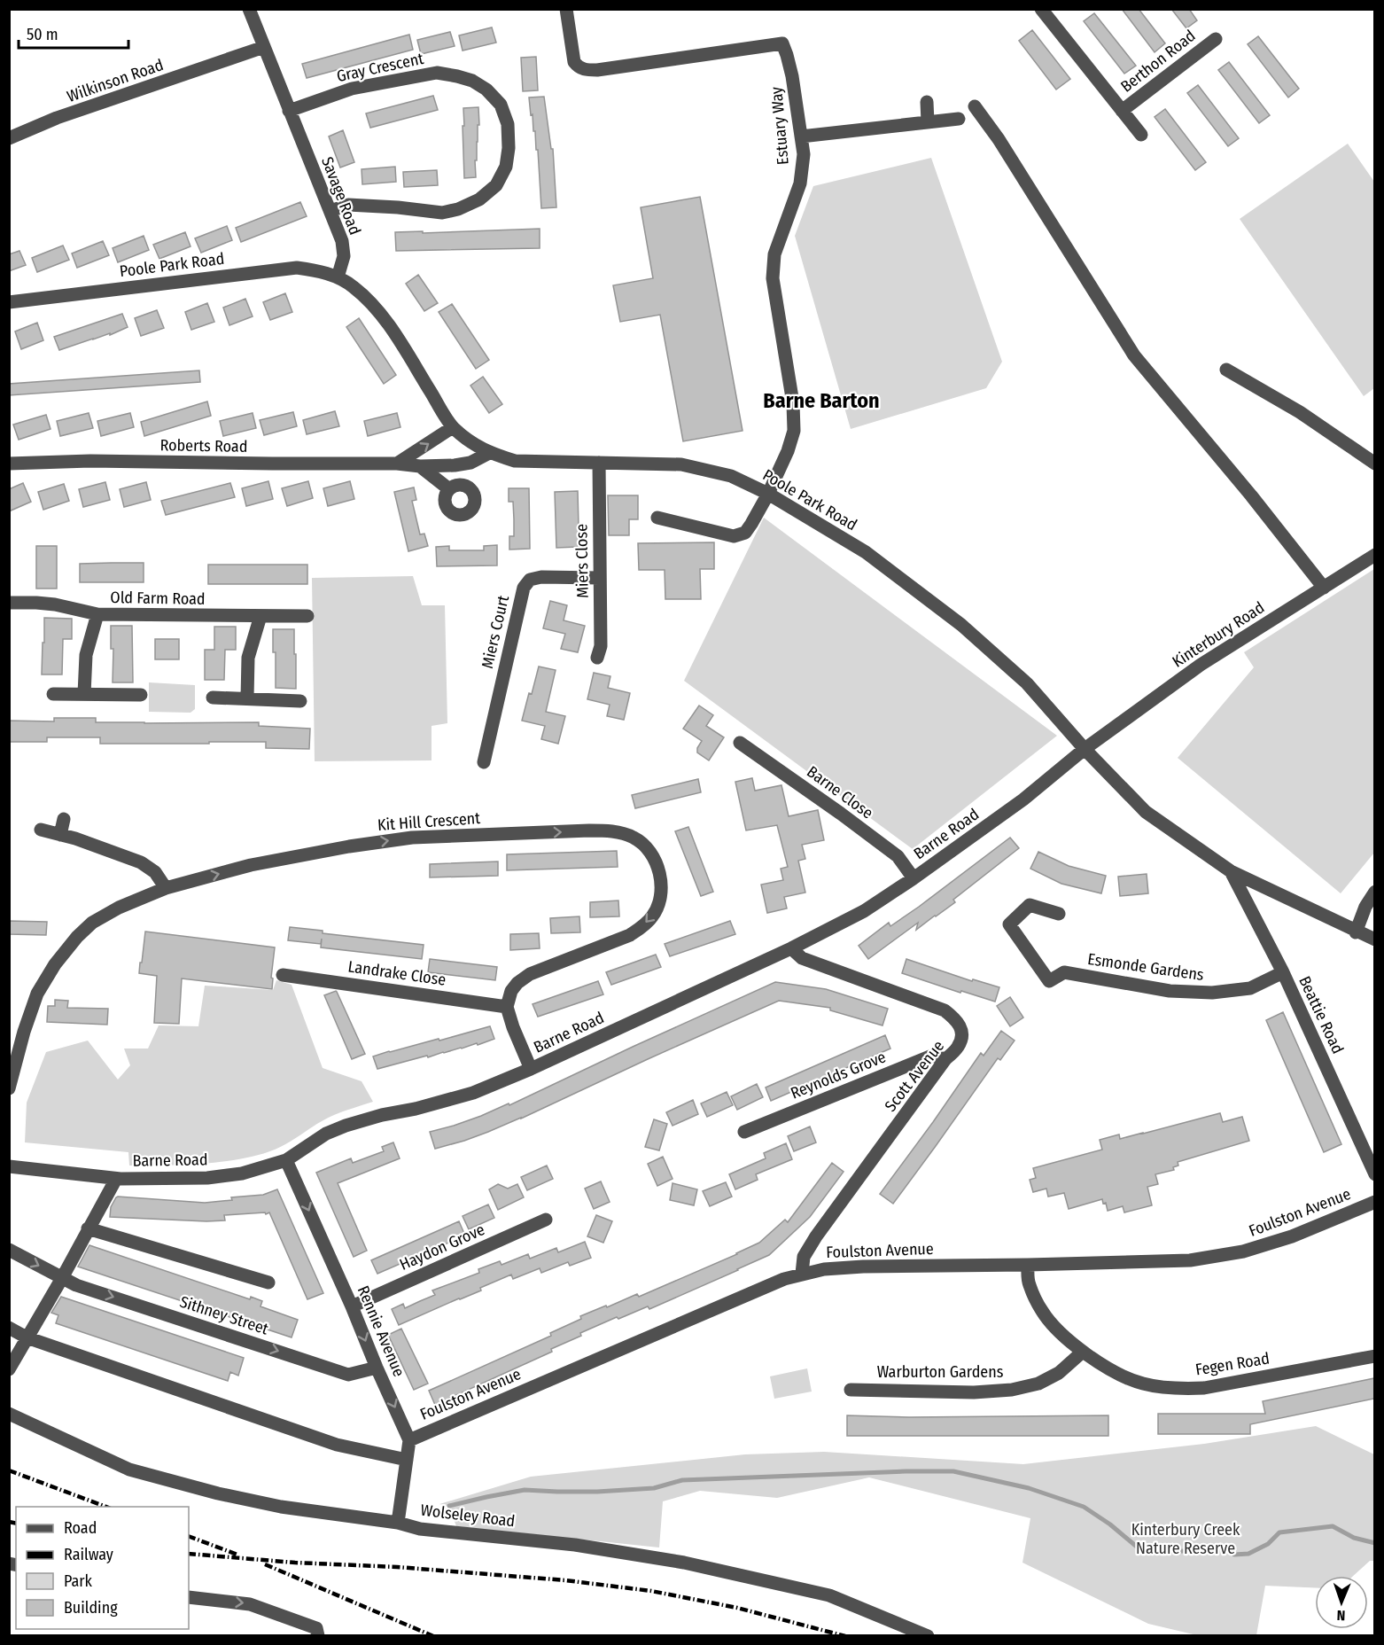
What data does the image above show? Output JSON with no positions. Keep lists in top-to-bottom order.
{
  "streets": {
    "street": [
      "Berthon Road",
      "Gray Crescent",
      "Wilkinson Road",
      "Estuary Way",
      "Savage Road",
      "Poole Park Road",
      "Roberts Road",
      "Miers Close",
      "Old Farm Road",
      "Miers Court",
      "Kinterbury Road",
      "Barne Close",
      "Kit Hill Crescent",
      "Barne Road",
      "Esmonde Gardens",
      "Landrake Close",
      "Beattie Road",
      "Reynolds Grove",
      "Scott Avenue",
      "Foulston Avenue",
      "Haydon Grove",
      "Sithney Street",
      "Rennie Avenue",
      "Fegen Road",
      "Warburton Gardens",
      "Wolseley Road"
    ]
  },
  "crossings": [
    ["Gray Crescent", "Savage Road"],
    ["Wilkinson Road", "Savage Road"],
    ["Estuary Way", "Poole Park Road"],
    ["Savage Road", "Poole Park Road"],
    ["Poole Park Road", "Roberts Road"],
    ["Poole Park Road", "Miers Close"],
    ["Poole Park Road", "Kinterbury Road"],
    ["Poole Park Road", "Barne Road"],
    ["Miers Close", "Miers Court"],
    ["Kinterbury Road", "Barne Road"],
    ["Barne Close", "Barne Road"],
    ["Kit Hill Crescent", "Landrake Close"],
    ["Barne Road", "Scott Avenue"],
    ["Barne Road", "Rennie Avenue"],
    ["Esmonde Gardens", "Beattie Road"],
    ["Reynolds Grove", "Scott Avenue"],
    ["Scott Avenue", "Foulston Avenue"],
    ["Foulston Avenue", "Rennie Avenue"],
    ["Foulston Avenue", "Fegen Road"],
    ["Haydon Grove", "Rennie Avenue"],
    ["Sithney Street", "Rennie Avenue"],
    ["Fegen Road", "Warburton Gardens"]
  ],
  "one_way": ["Rennie Avenue"],
  "districts": ["Barne Barton"],
  "parks": ["Kinterbury Creek Nature Reserve"],
  "legend": [
    "Road",
    "Railway",
    "Park",
    "Building"
  ],
  "scale_bar": "50 m",
  "north": "bottom"
}
